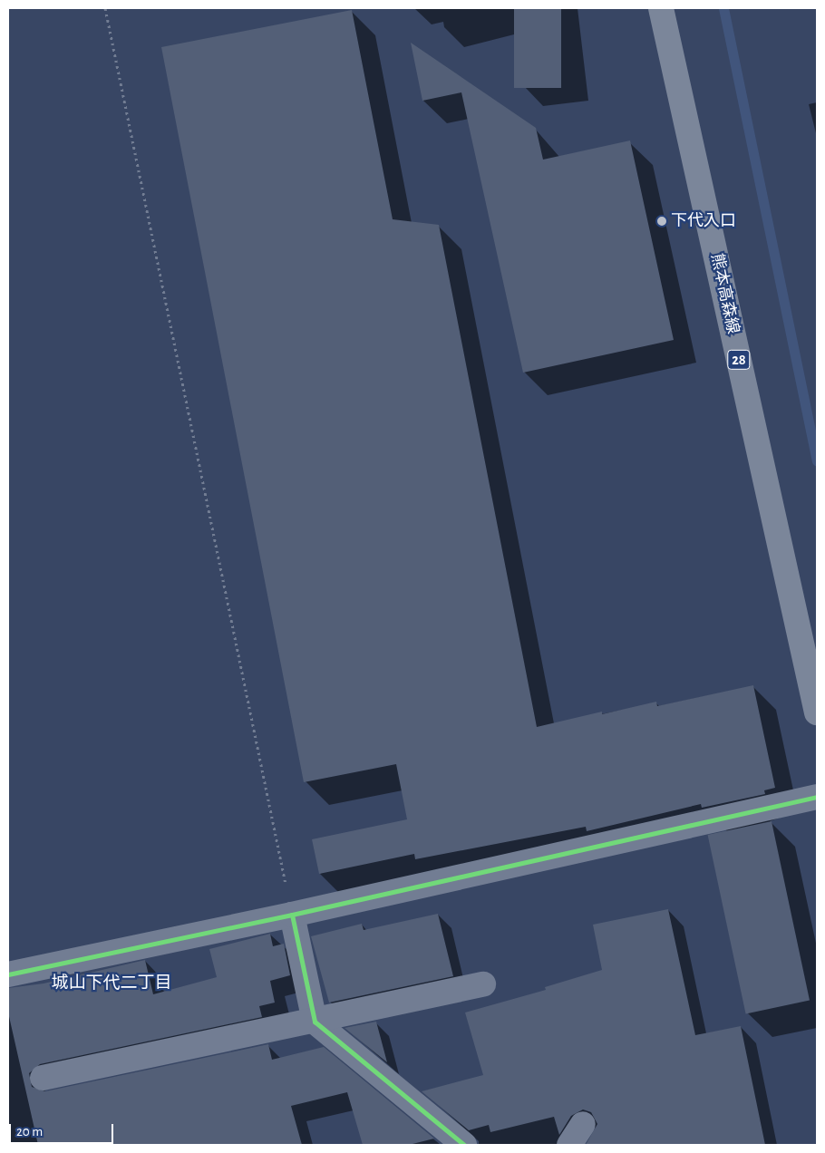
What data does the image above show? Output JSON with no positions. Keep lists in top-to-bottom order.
{
  "streets": {
    "main road": ["熊本高森線", "28"]
  },
  "districts": ["城山下代二丁目"],
  "places": ["下代入口"],
  "scale_bar": "20 m"
}
